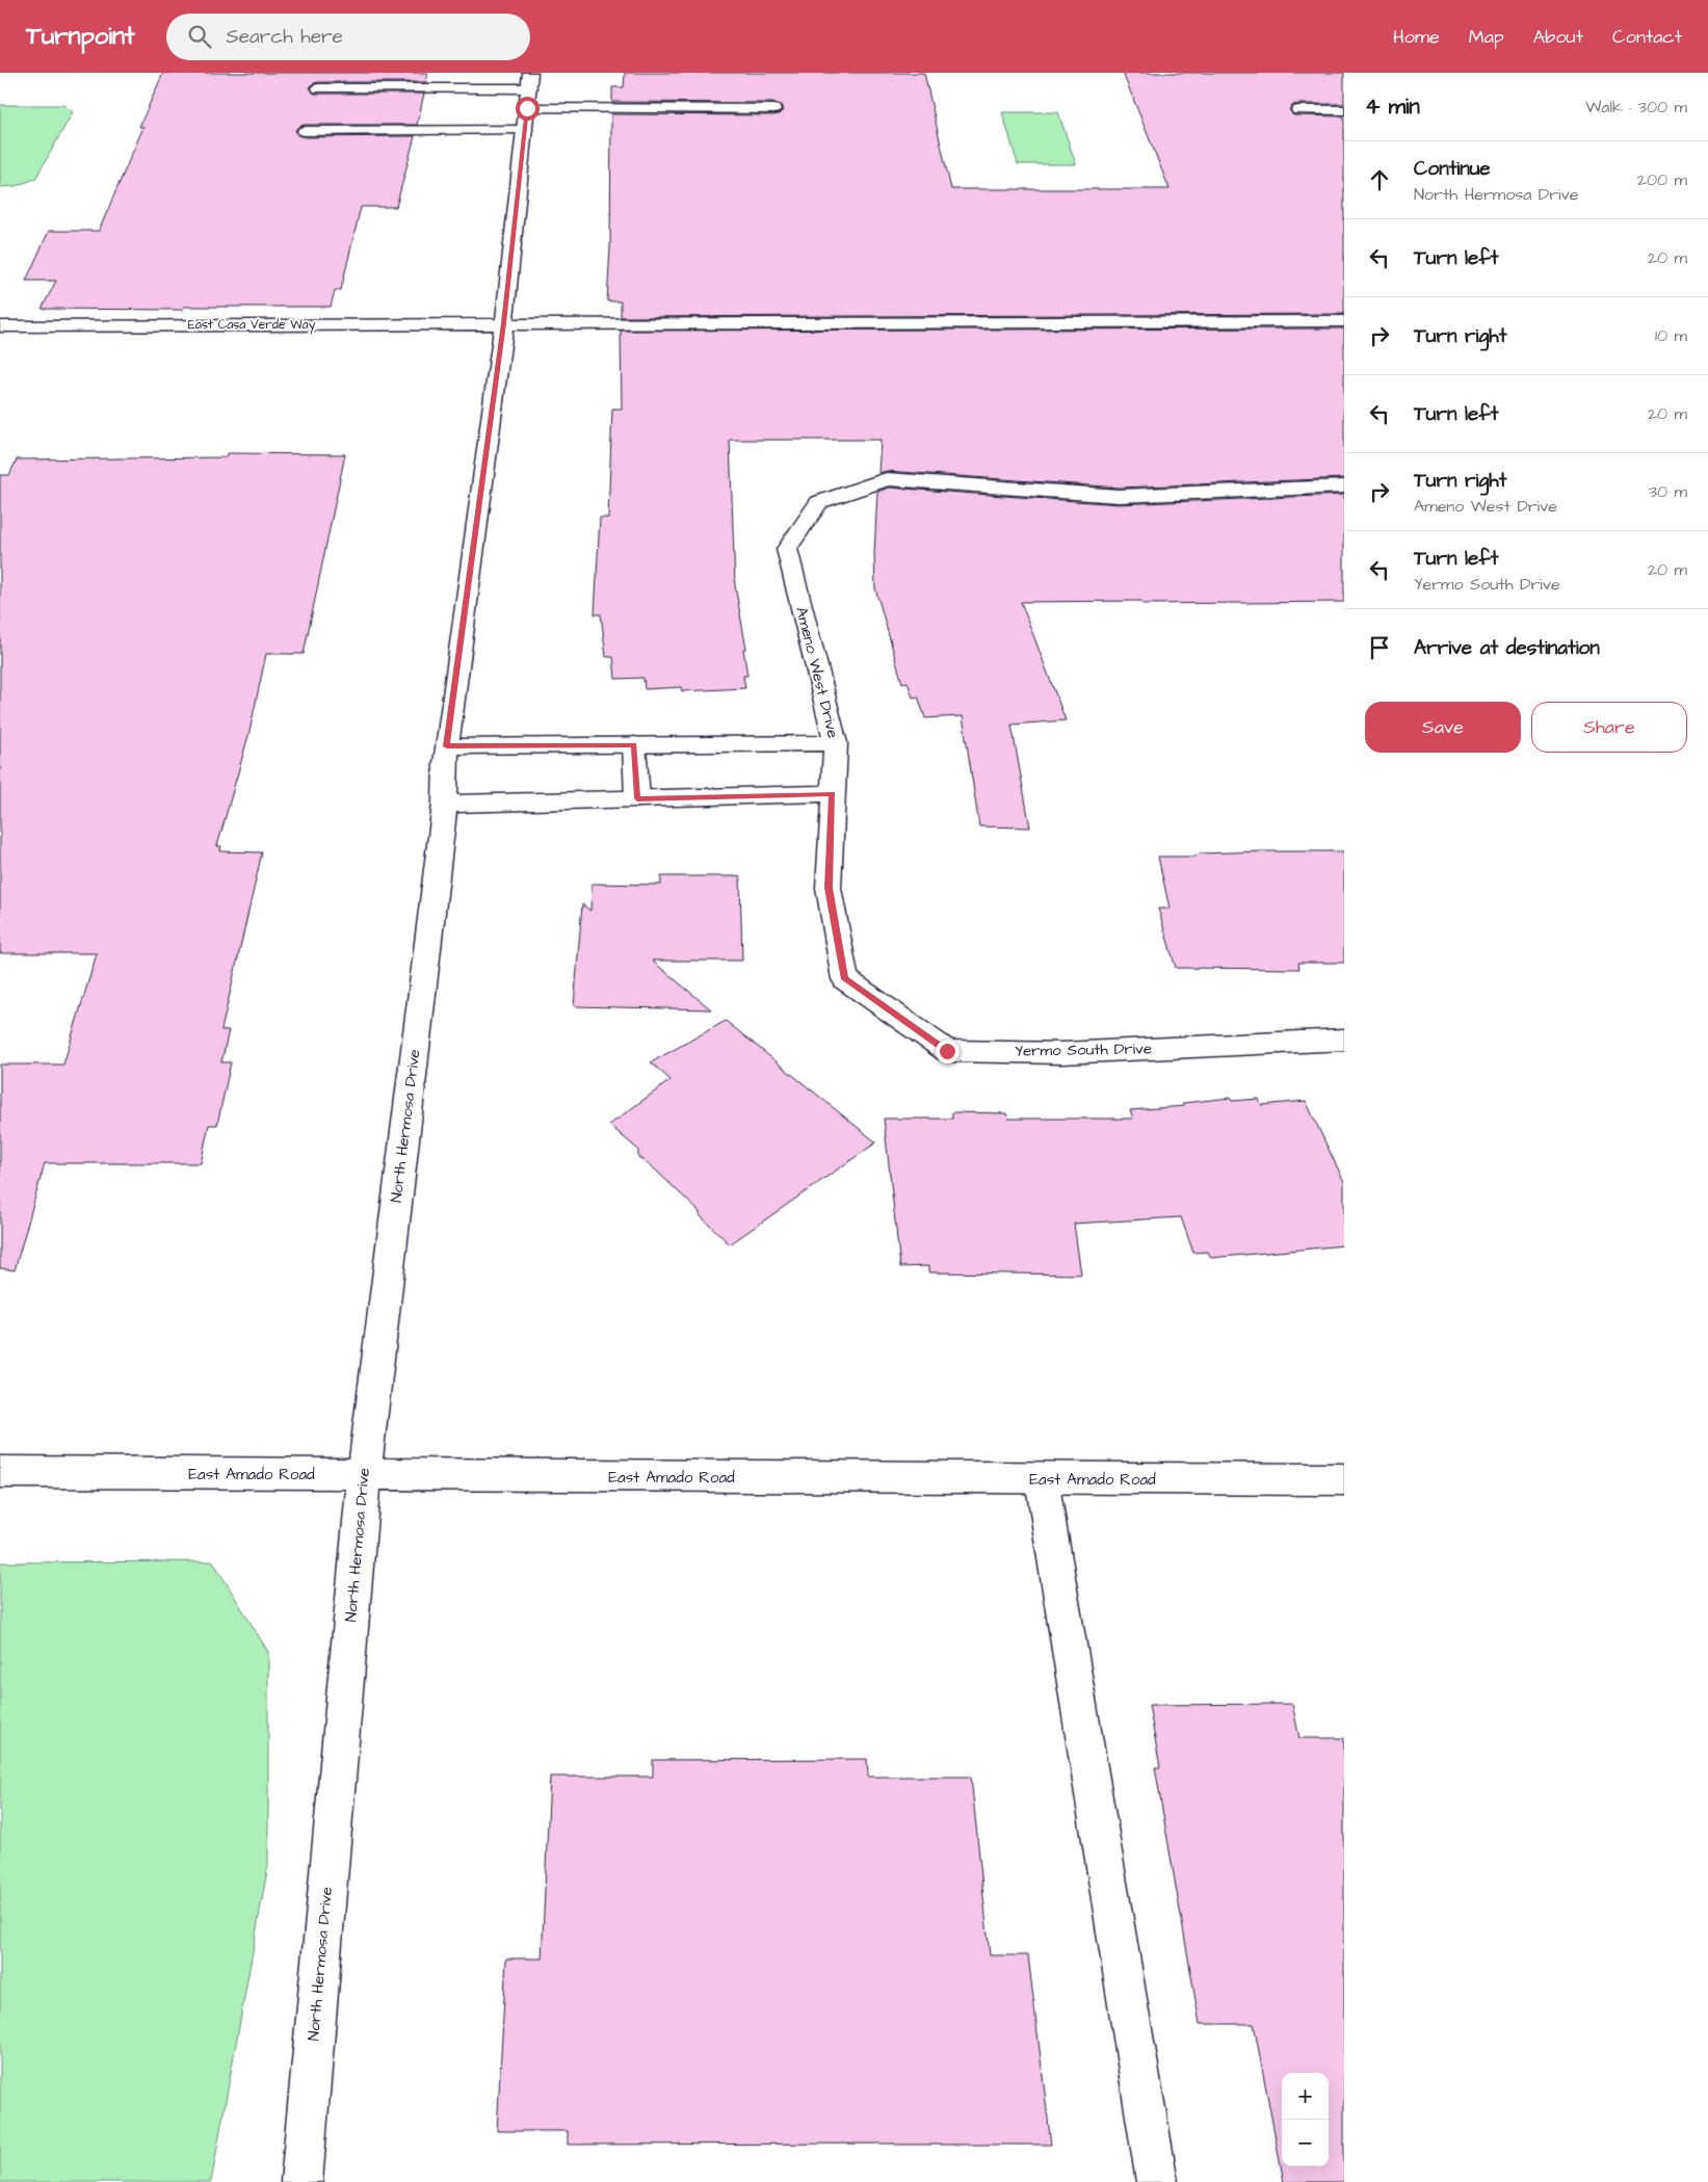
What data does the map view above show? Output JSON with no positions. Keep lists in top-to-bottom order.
{
  "streets": {
    "street": [
      "East Casa Verde Way",
      "Ameno West Drive",
      "Yermo South Drive",
      "North Hermosa Drive",
      "East Amado Road"
    ]
  },
  "crossings": [
    ["East Casa Verde Way", "North Hermosa Drive"],
    ["Ameno West Drive", "Yermo South Drive"],
    ["North Hermosa Drive", "East Amado Road"]
  ],
  "page": {
    "header": "Turnpoint",
    "search": "Search here",
    "nav": [
      "Home",
      "Map",
      "About",
      "Contact"
    ],
    "heading": ["4 min", "Walk · 300 m"],
    "list": [
      ["Continue", "North Hermosa Drive", "200 m"],
      ["Turn left", "20 m"],
      ["Turn right", "10 m"],
      ["Turn left", "20 m"],
      ["Turn right", "Ameno West Drive", "30 m"],
      ["Turn left", "Yermo South Drive", "20 m"],
      "Arrive at destination"
    ],
    "buttons": ["Save", "Share"],
    "map_buttons": ["+", "−"]
  }
}
